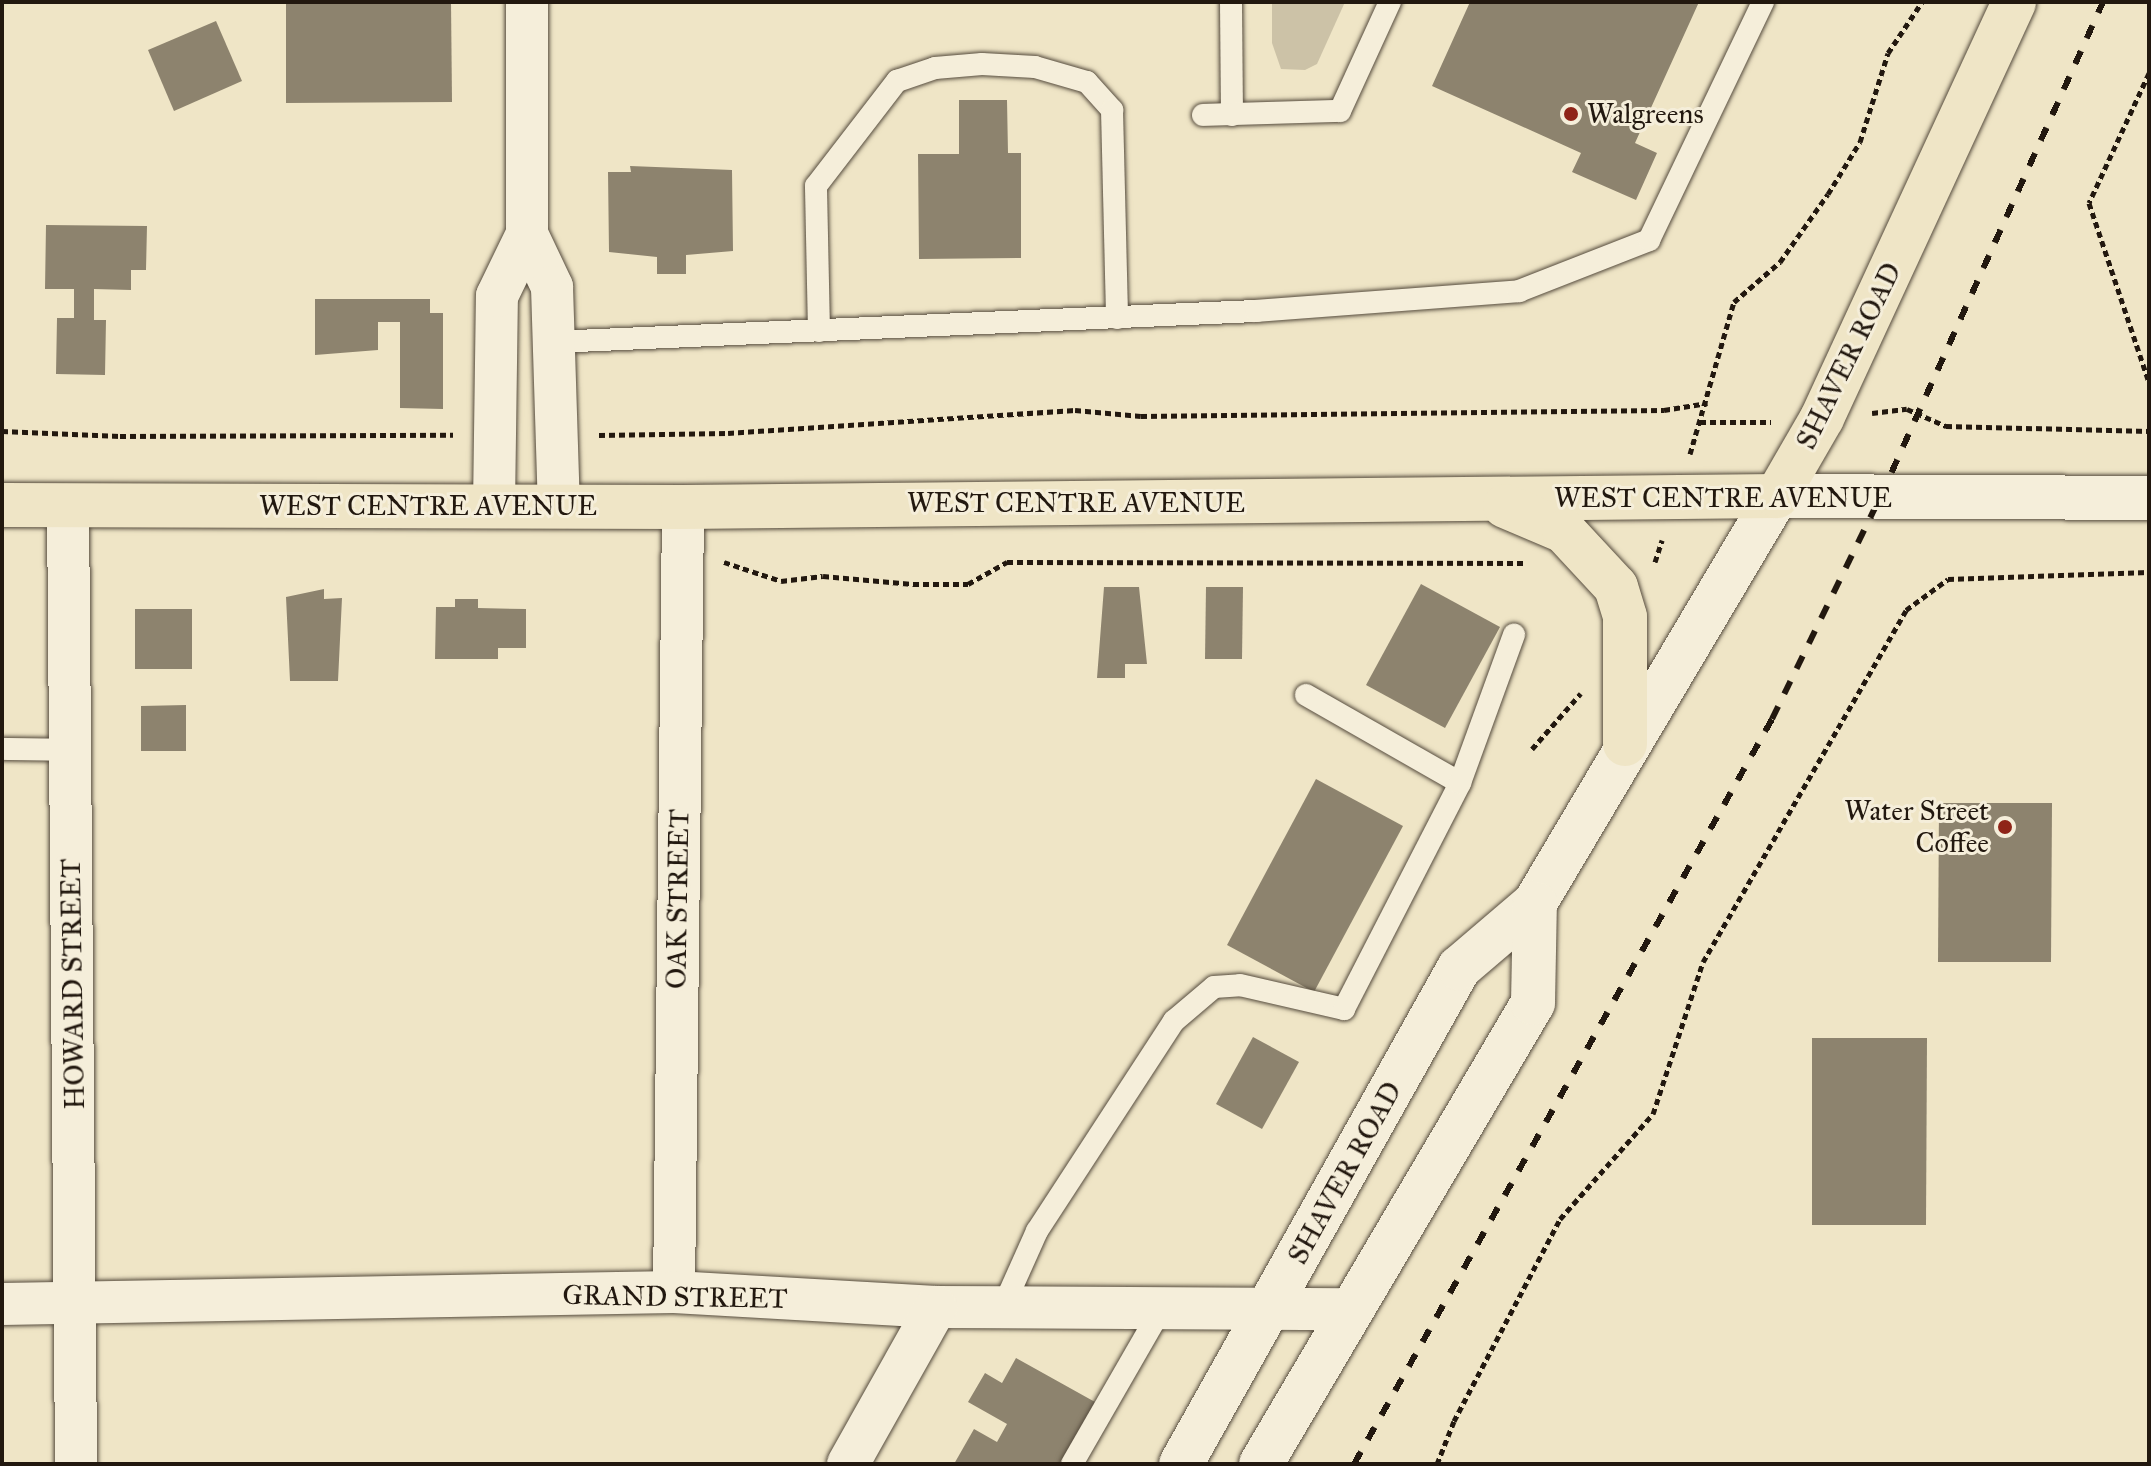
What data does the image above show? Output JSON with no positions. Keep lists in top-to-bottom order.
{
  "streets": {
    "main road": ["SHAVER ROAD", "WEST CENTRE AVENUE"],
    "street": ["OAK STREET", "HOWARD STREET", "GRAND STREET"]
  },
  "crossings": [
    ["SHAVER ROAD", "WEST CENTRE AVENUE"],
    ["SHAVER ROAD", "GRAND STREET"],
    ["WEST CENTRE AVENUE", "OAK STREET"],
    ["WEST CENTRE AVENUE", "HOWARD STREET"],
    ["OAK STREET", "GRAND STREET"],
    ["HOWARD STREET", "GRAND STREET"]
  ],
  "places": ["Walgreens", "Water Street Coffee"]
}
